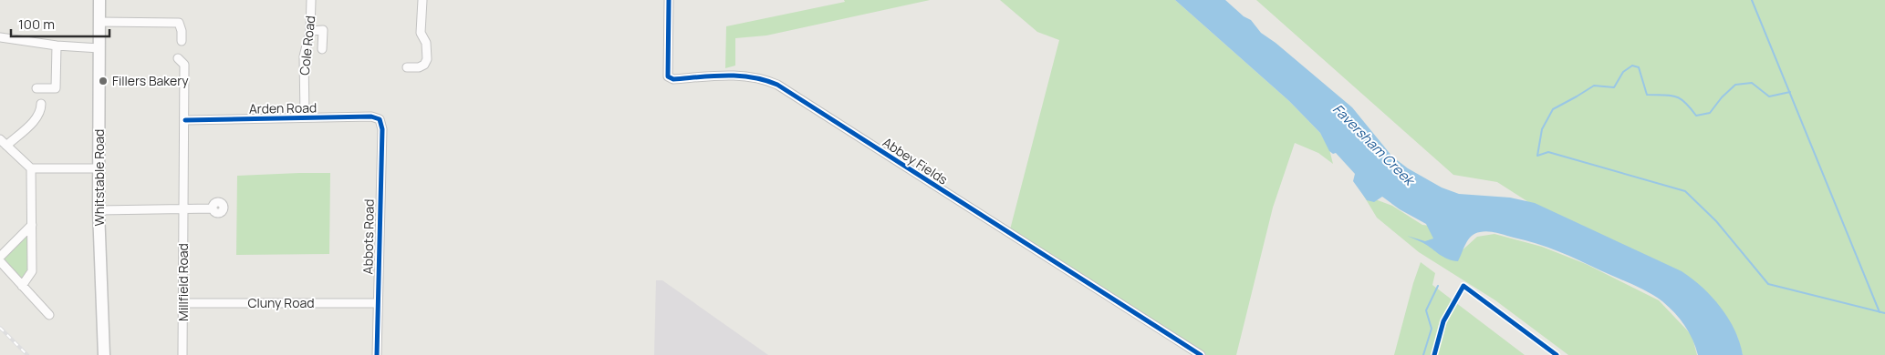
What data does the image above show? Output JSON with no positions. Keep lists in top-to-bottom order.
{
  "streets": {
    "main road": ["Whitstable Road"],
    "street": [
      "Cole Road",
      "Arden Road",
      "Abbey Fields",
      "Abbots Road",
      "Millfield Road",
      "Cluny Road"
    ]
  },
  "crossings": [
    ["Cole Road", "Arden Road"],
    ["Arden Road", "Abbots Road"],
    ["Arden Road", "Millfield Road"],
    ["Abbots Road", "Cluny Road"],
    ["Millfield Road", "Cluny Road"]
  ],
  "water": ["Faversham Creek"],
  "places": ["Fillers Bakery"],
  "scale_bar": "100 m"
}
